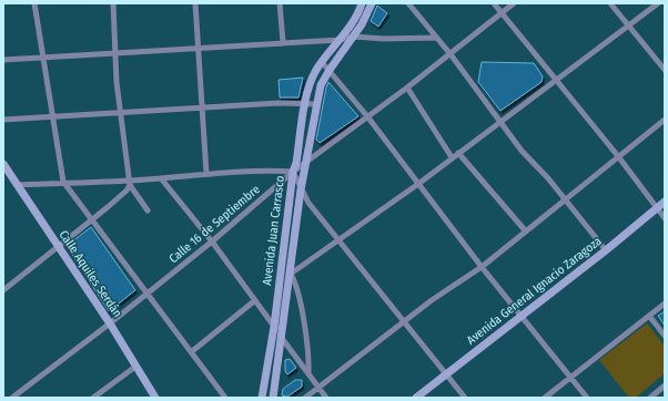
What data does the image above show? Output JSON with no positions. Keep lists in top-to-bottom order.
{
  "streets": {
    "street": [
      "Calle 16 de Septiembre",
      "Avenida Juan Carrasco",
      "Calle Aquiles Serdán",
      "Avenida General Ignacio Zaragoza"
    ]
  },
  "crossings": [
    ["Calle 16 de Septiembre", "Avenida Juan Carrasco"],
    ["Calle 16 de Septiembre", "Calle Aquiles Serdán"]
  ]
}
